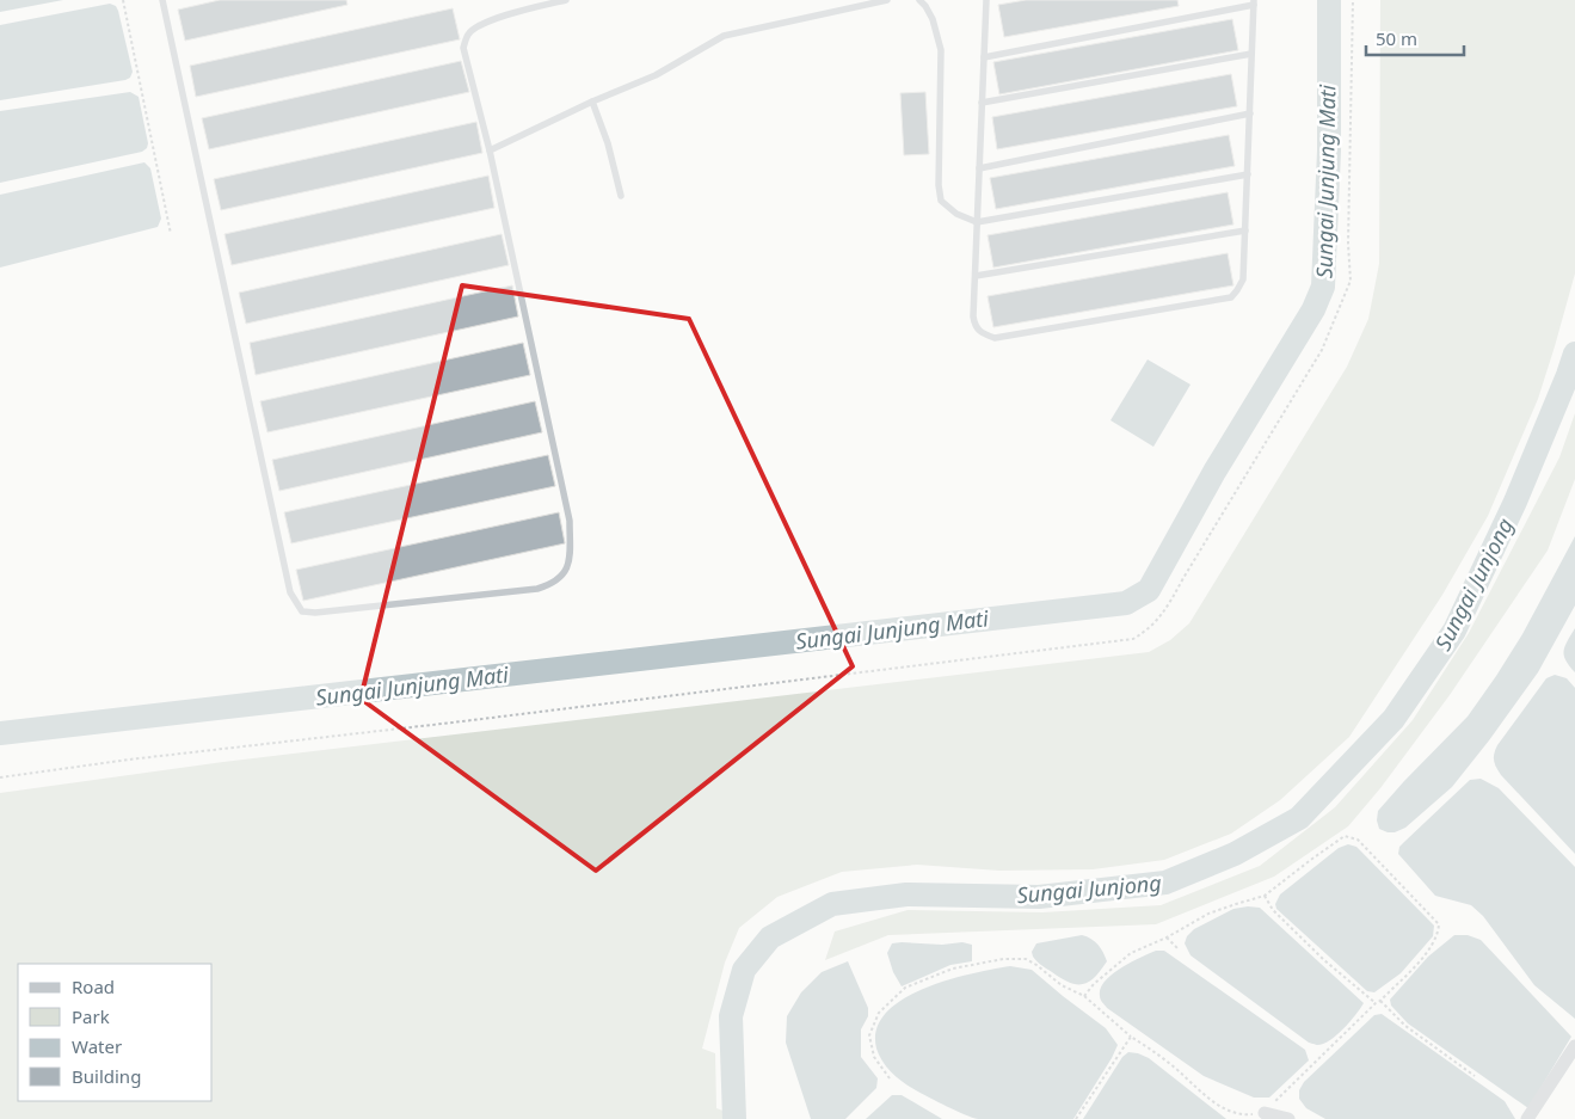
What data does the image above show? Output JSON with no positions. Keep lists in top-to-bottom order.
{
  "water": ["Sungai Junjung Mati", "Sungai Junjong"],
  "legend": [
    "Road",
    "Park",
    "Water",
    "Building"
  ],
  "scale_bar": "50 m"
}
